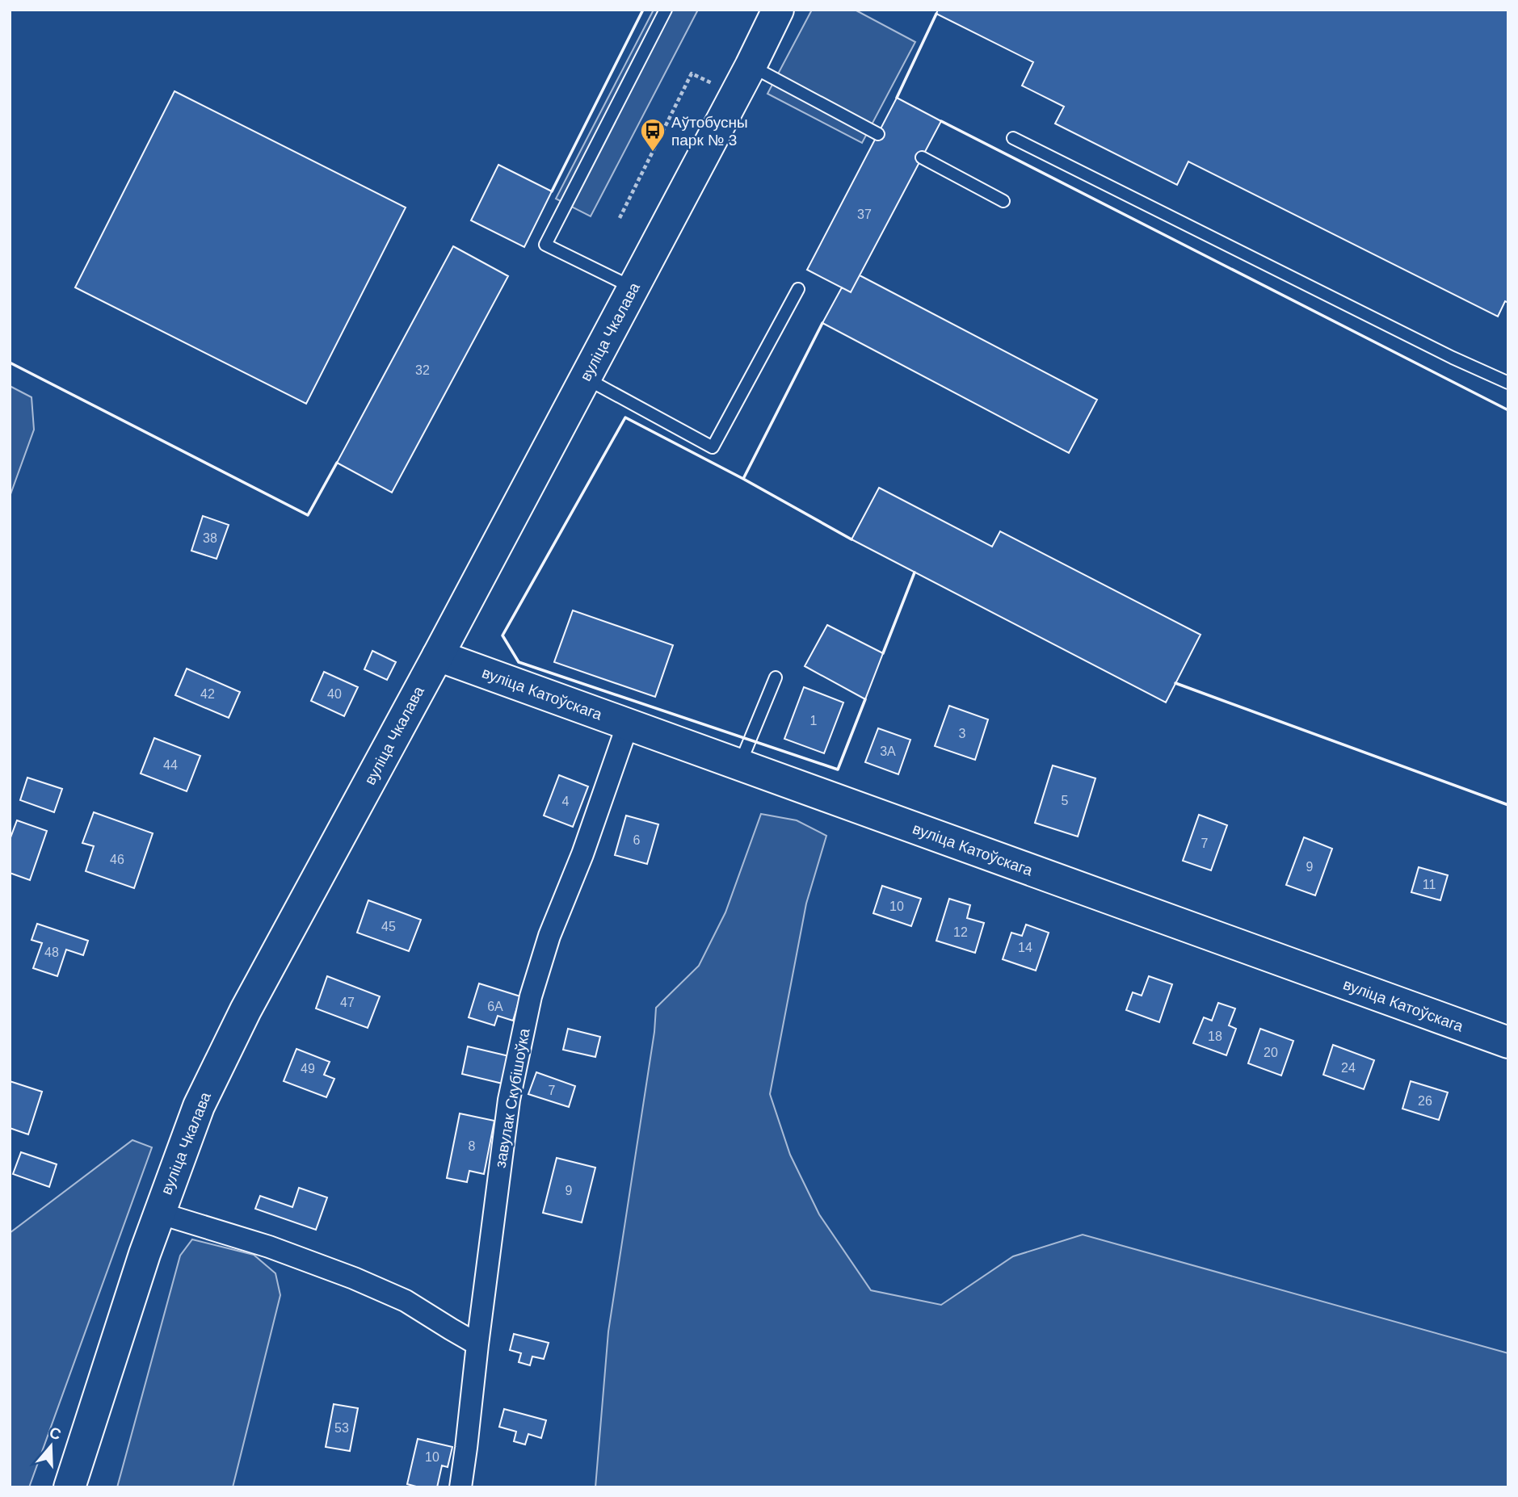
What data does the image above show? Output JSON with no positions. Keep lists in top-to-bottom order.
{
  "streets": {
    "main road": ["вуліца Чкалава", "вуліца Катоўскага"],
    "street": ["завулак Скубішоўка"]
  },
  "crossings": [
    ["вуліца Чкалава", "вуліца Катоўскага"],
    ["вуліца Катоўскага", "завулак Скубішоўка"]
  ],
  "places": {
    "bus stop": ["Аўтобусны парк № 3"]
  },
  "house_numbers": [
    "37",
    "32",
    "38",
    "42",
    "40",
    "1",
    "3",
    "3А",
    "44",
    "5",
    "4",
    "6",
    "7",
    "46",
    "9",
    "11",
    "10",
    "45",
    "12",
    "14",
    "48",
    "47",
    "6А",
    "18",
    "20",
    "24",
    "49",
    "7",
    "26",
    "8",
    "9",
    "53",
    "10"
  ],
  "north": "top"
}
